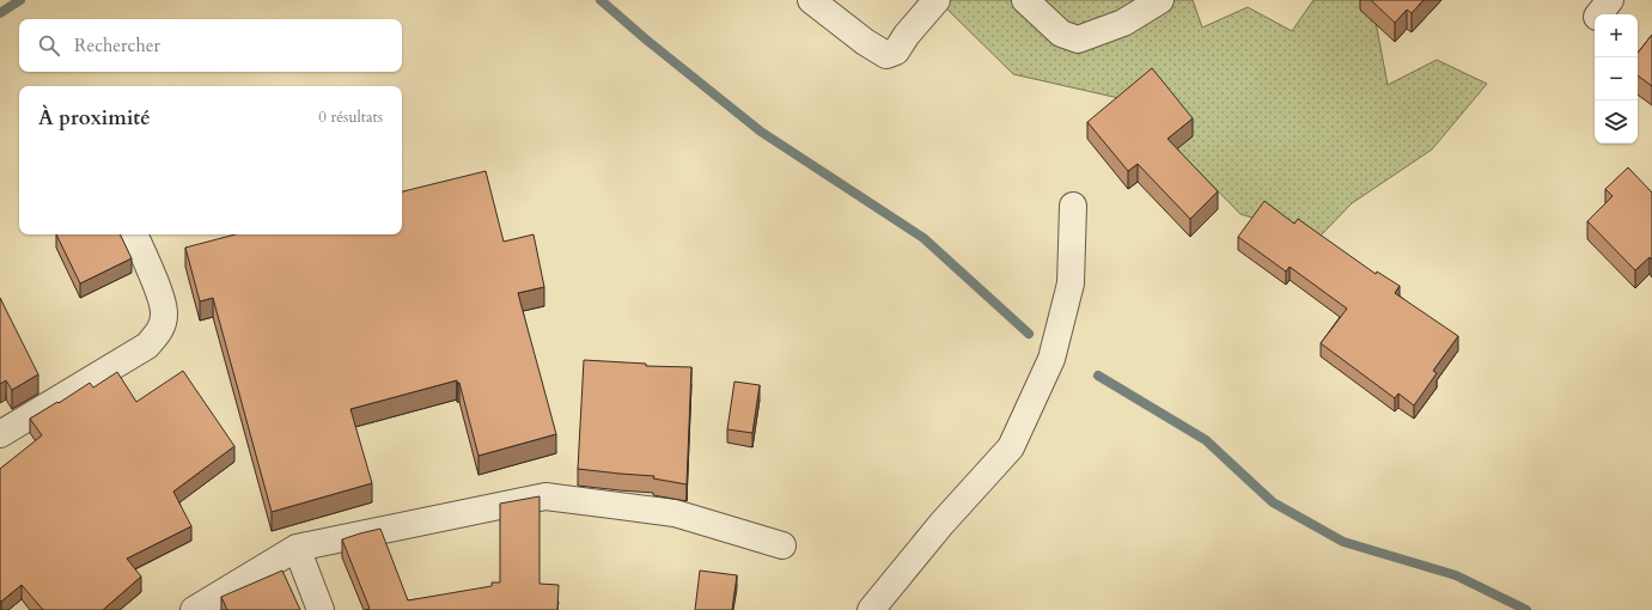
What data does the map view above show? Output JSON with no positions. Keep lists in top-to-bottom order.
{
  "page": {
    "map_buttons": ["+", "−"],
    "search": "Rechercher",
    "heading": ["À proximité", "0 résultats"]
  }
}
